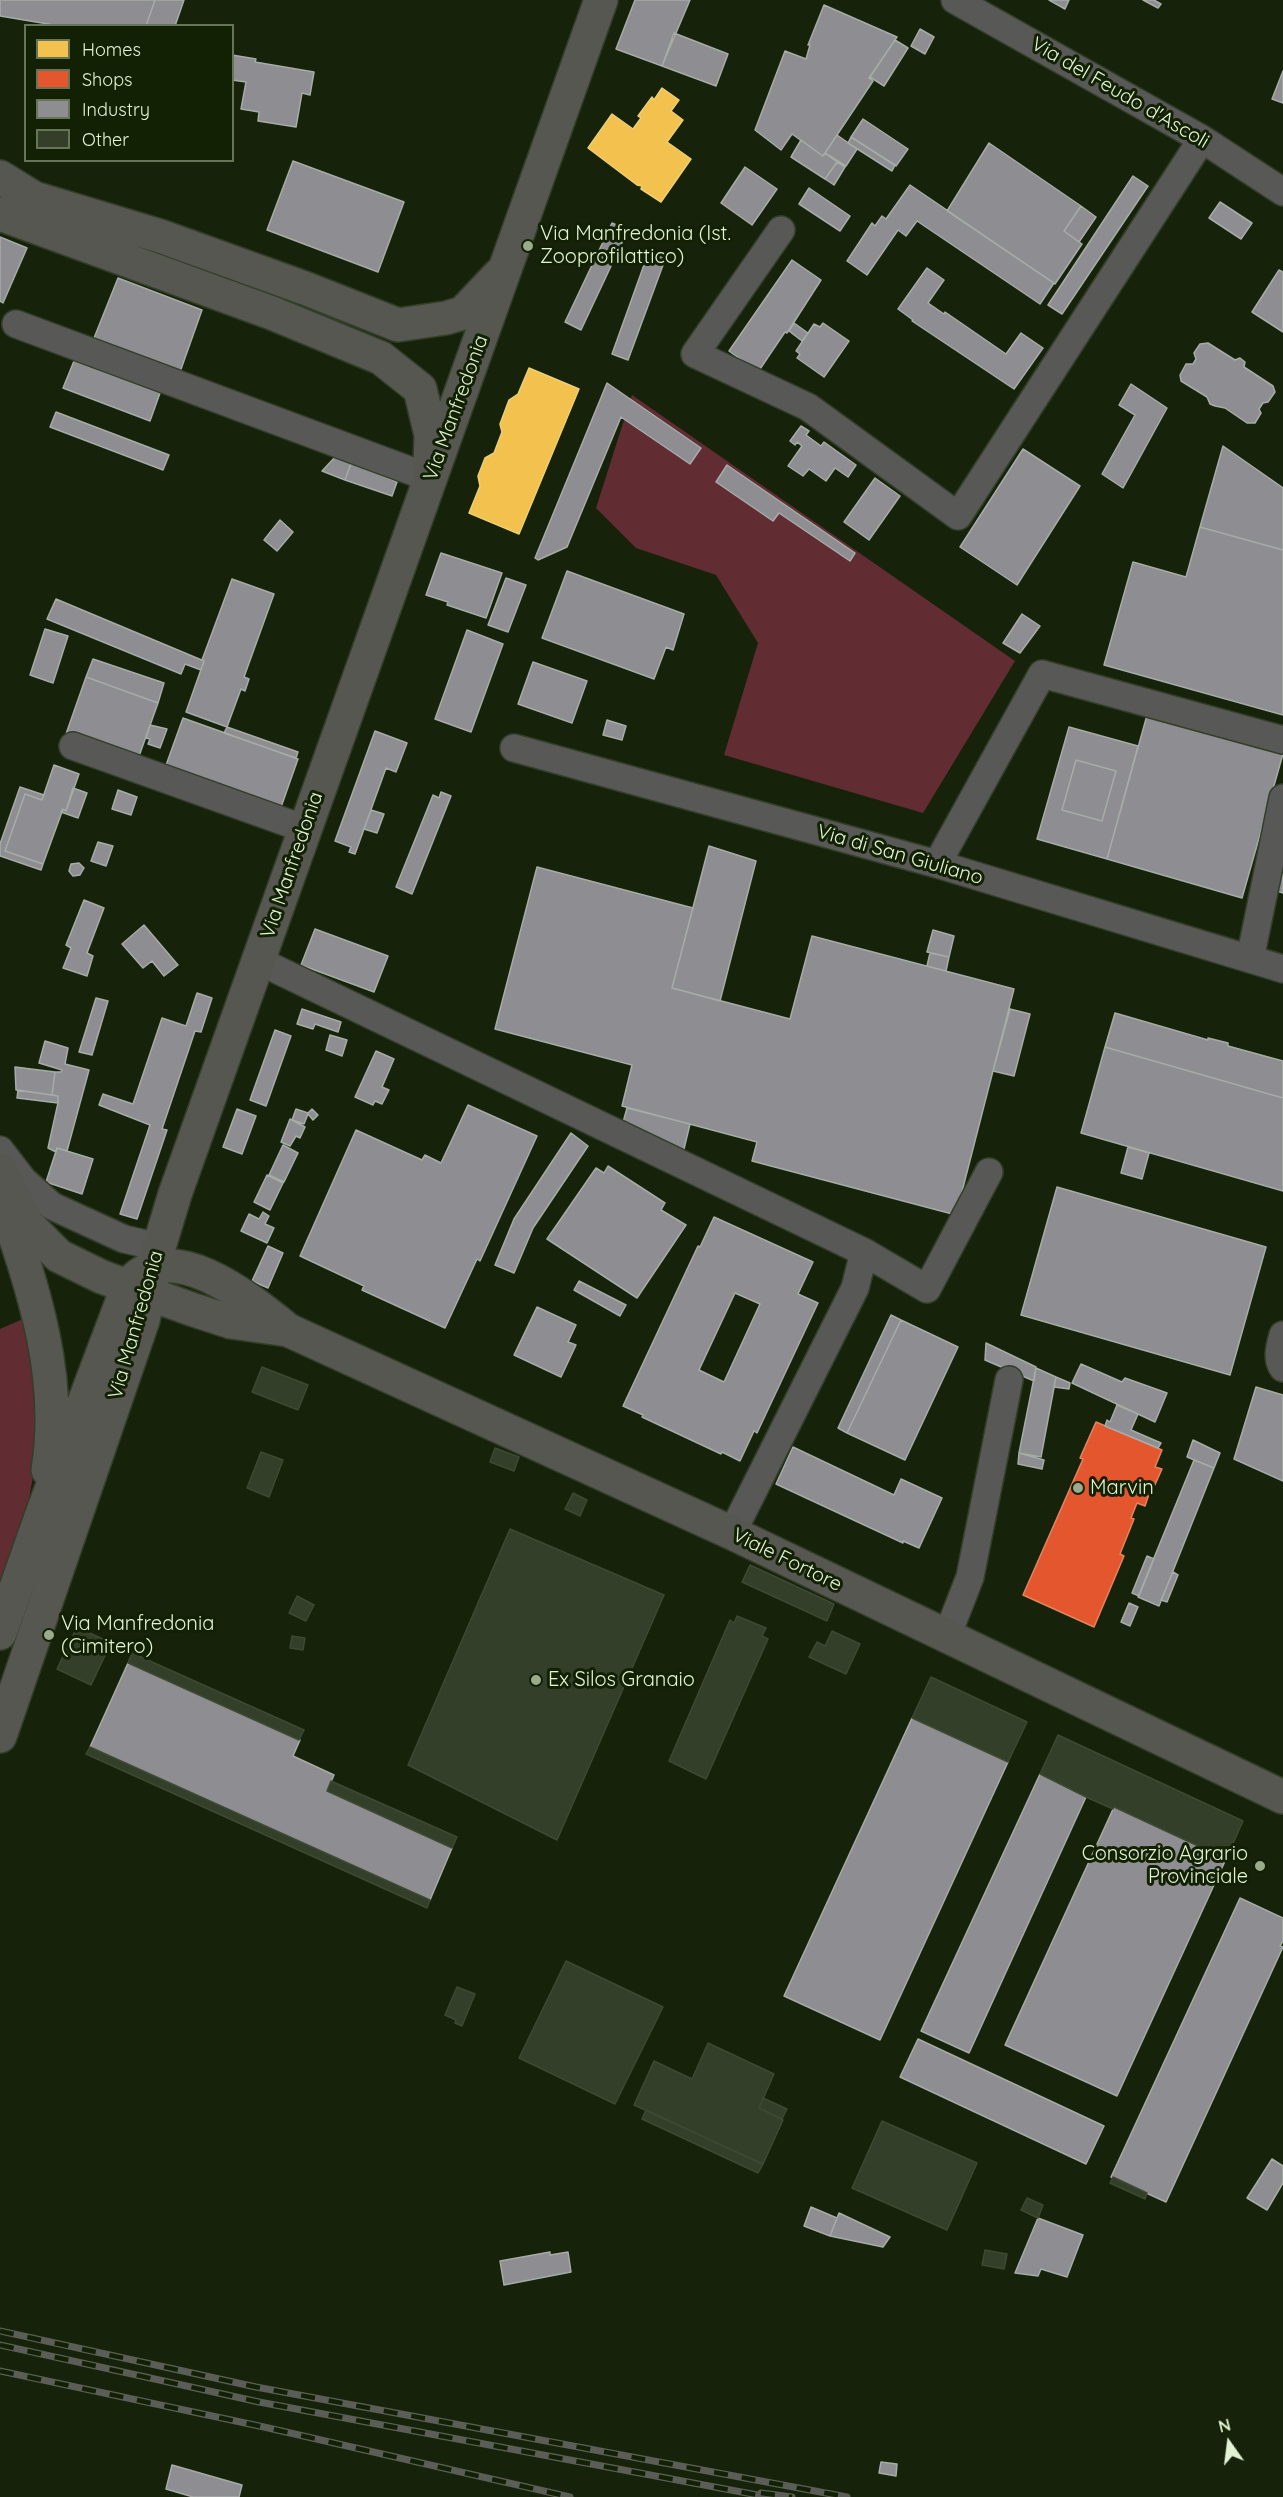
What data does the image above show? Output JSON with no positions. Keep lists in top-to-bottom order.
{
  "streets": {
    "main road": ["Via Manfredonia", "Viale Fortore"],
    "street": ["Via del Feudo d'Ascoli", "Via di San Giuliano"]
  },
  "crossings": [
    ["Via Manfredonia", "Viale Fortore"]
  ],
  "places": [
    "Via Manfredonia (Ist. Zooprofilattico)",
    "Marvin",
    "Via Manfredonia (Cimitero)",
    "Ex Silos Granaio",
    "Consorzio Agrario Provinciale"
  ],
  "legend": [
    "Homes",
    "Shops",
    "Industry",
    "Other"
  ],
  "north": "top"
}
